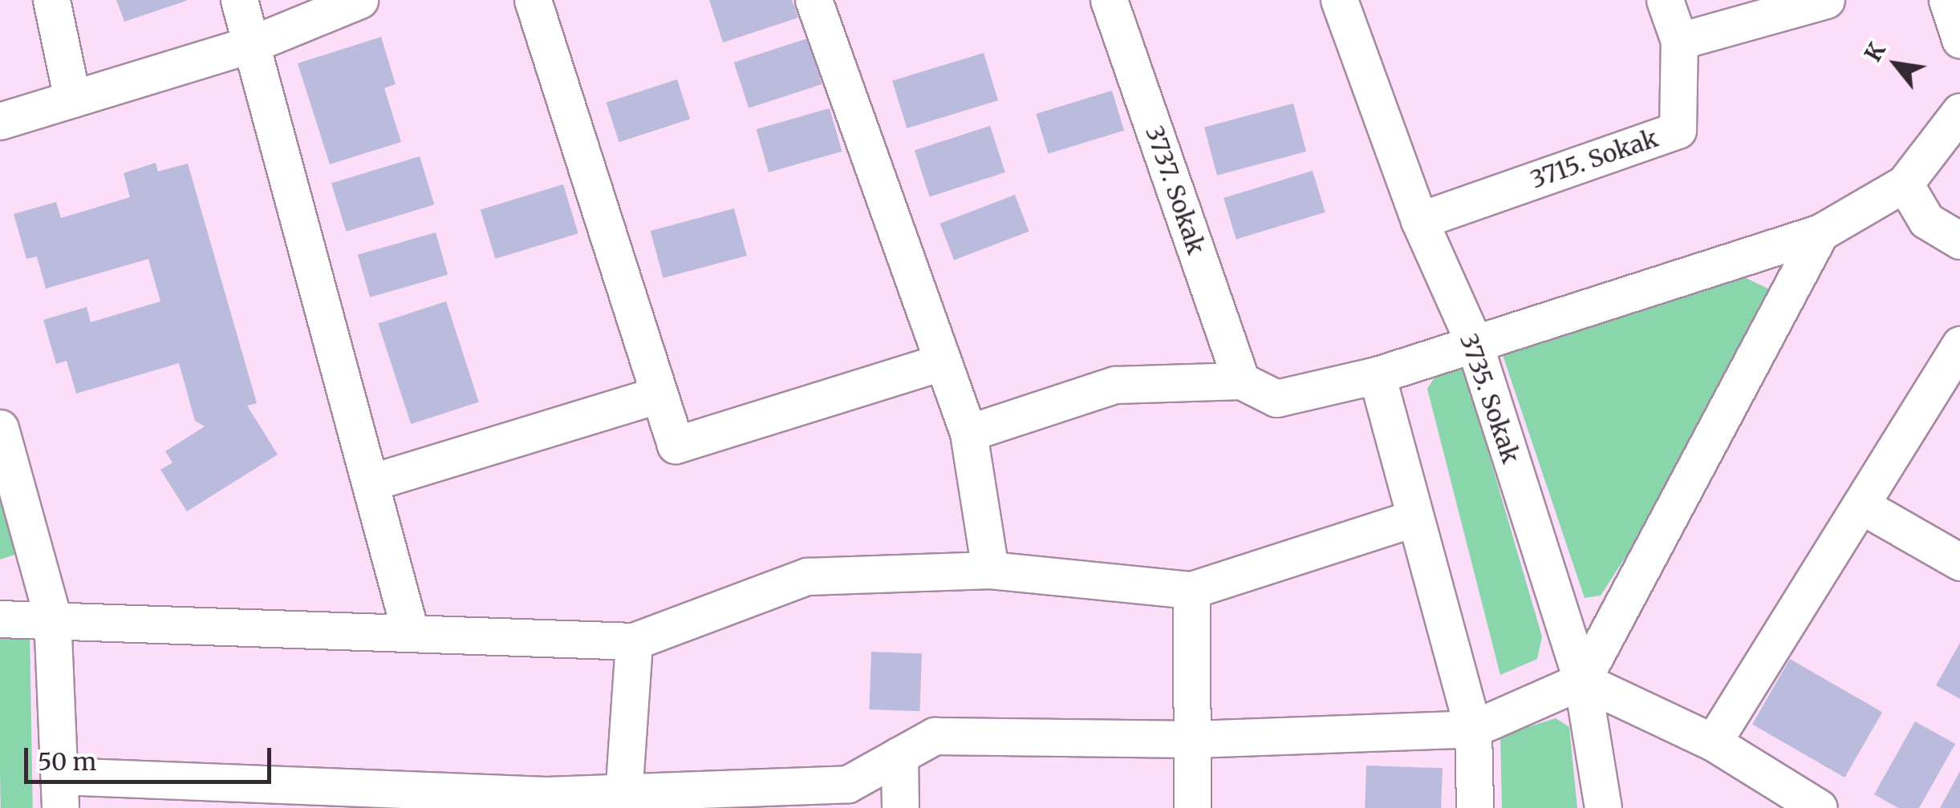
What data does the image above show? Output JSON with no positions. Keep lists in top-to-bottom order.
{
  "streets": {
    "street": ["3715. Sokak", "3737. Sokak", "3735. Sokak"]
  },
  "crossings": [
    ["3715. Sokak", "3735. Sokak"]
  ],
  "scale_bar": "50 m",
  "north": "top left"
}
